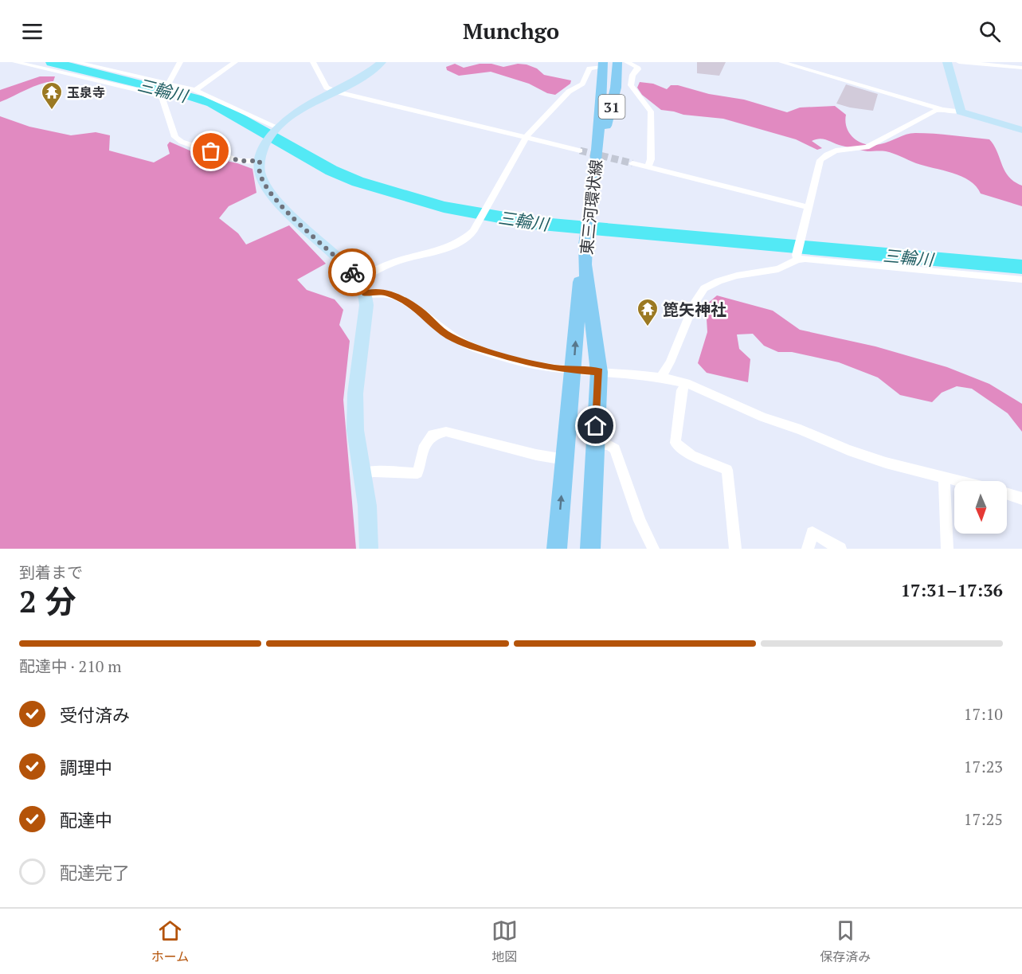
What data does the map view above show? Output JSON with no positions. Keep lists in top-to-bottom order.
{
  "streets": {
    "main road": ["31", "東三河環状線"]
  },
  "water": ["三輪川"],
  "places": {
    "temple": ["玉泉寺", "箆矢神社"]
  },
  "north": "bottom",
  "page": {
    "header": "Munchgo",
    "heading": ["2 分", "到着まで", "17:31–17:36"],
    "bar": "配達中 · 210 m",
    "list": [
      ["受付済み", "17:10"],
      ["調理中", "17:23"],
      ["配達中", "17:25"],
      "配達完了"
    ],
    "tabs": ["ホーム", "地図", "保存済み"]
  }
}
